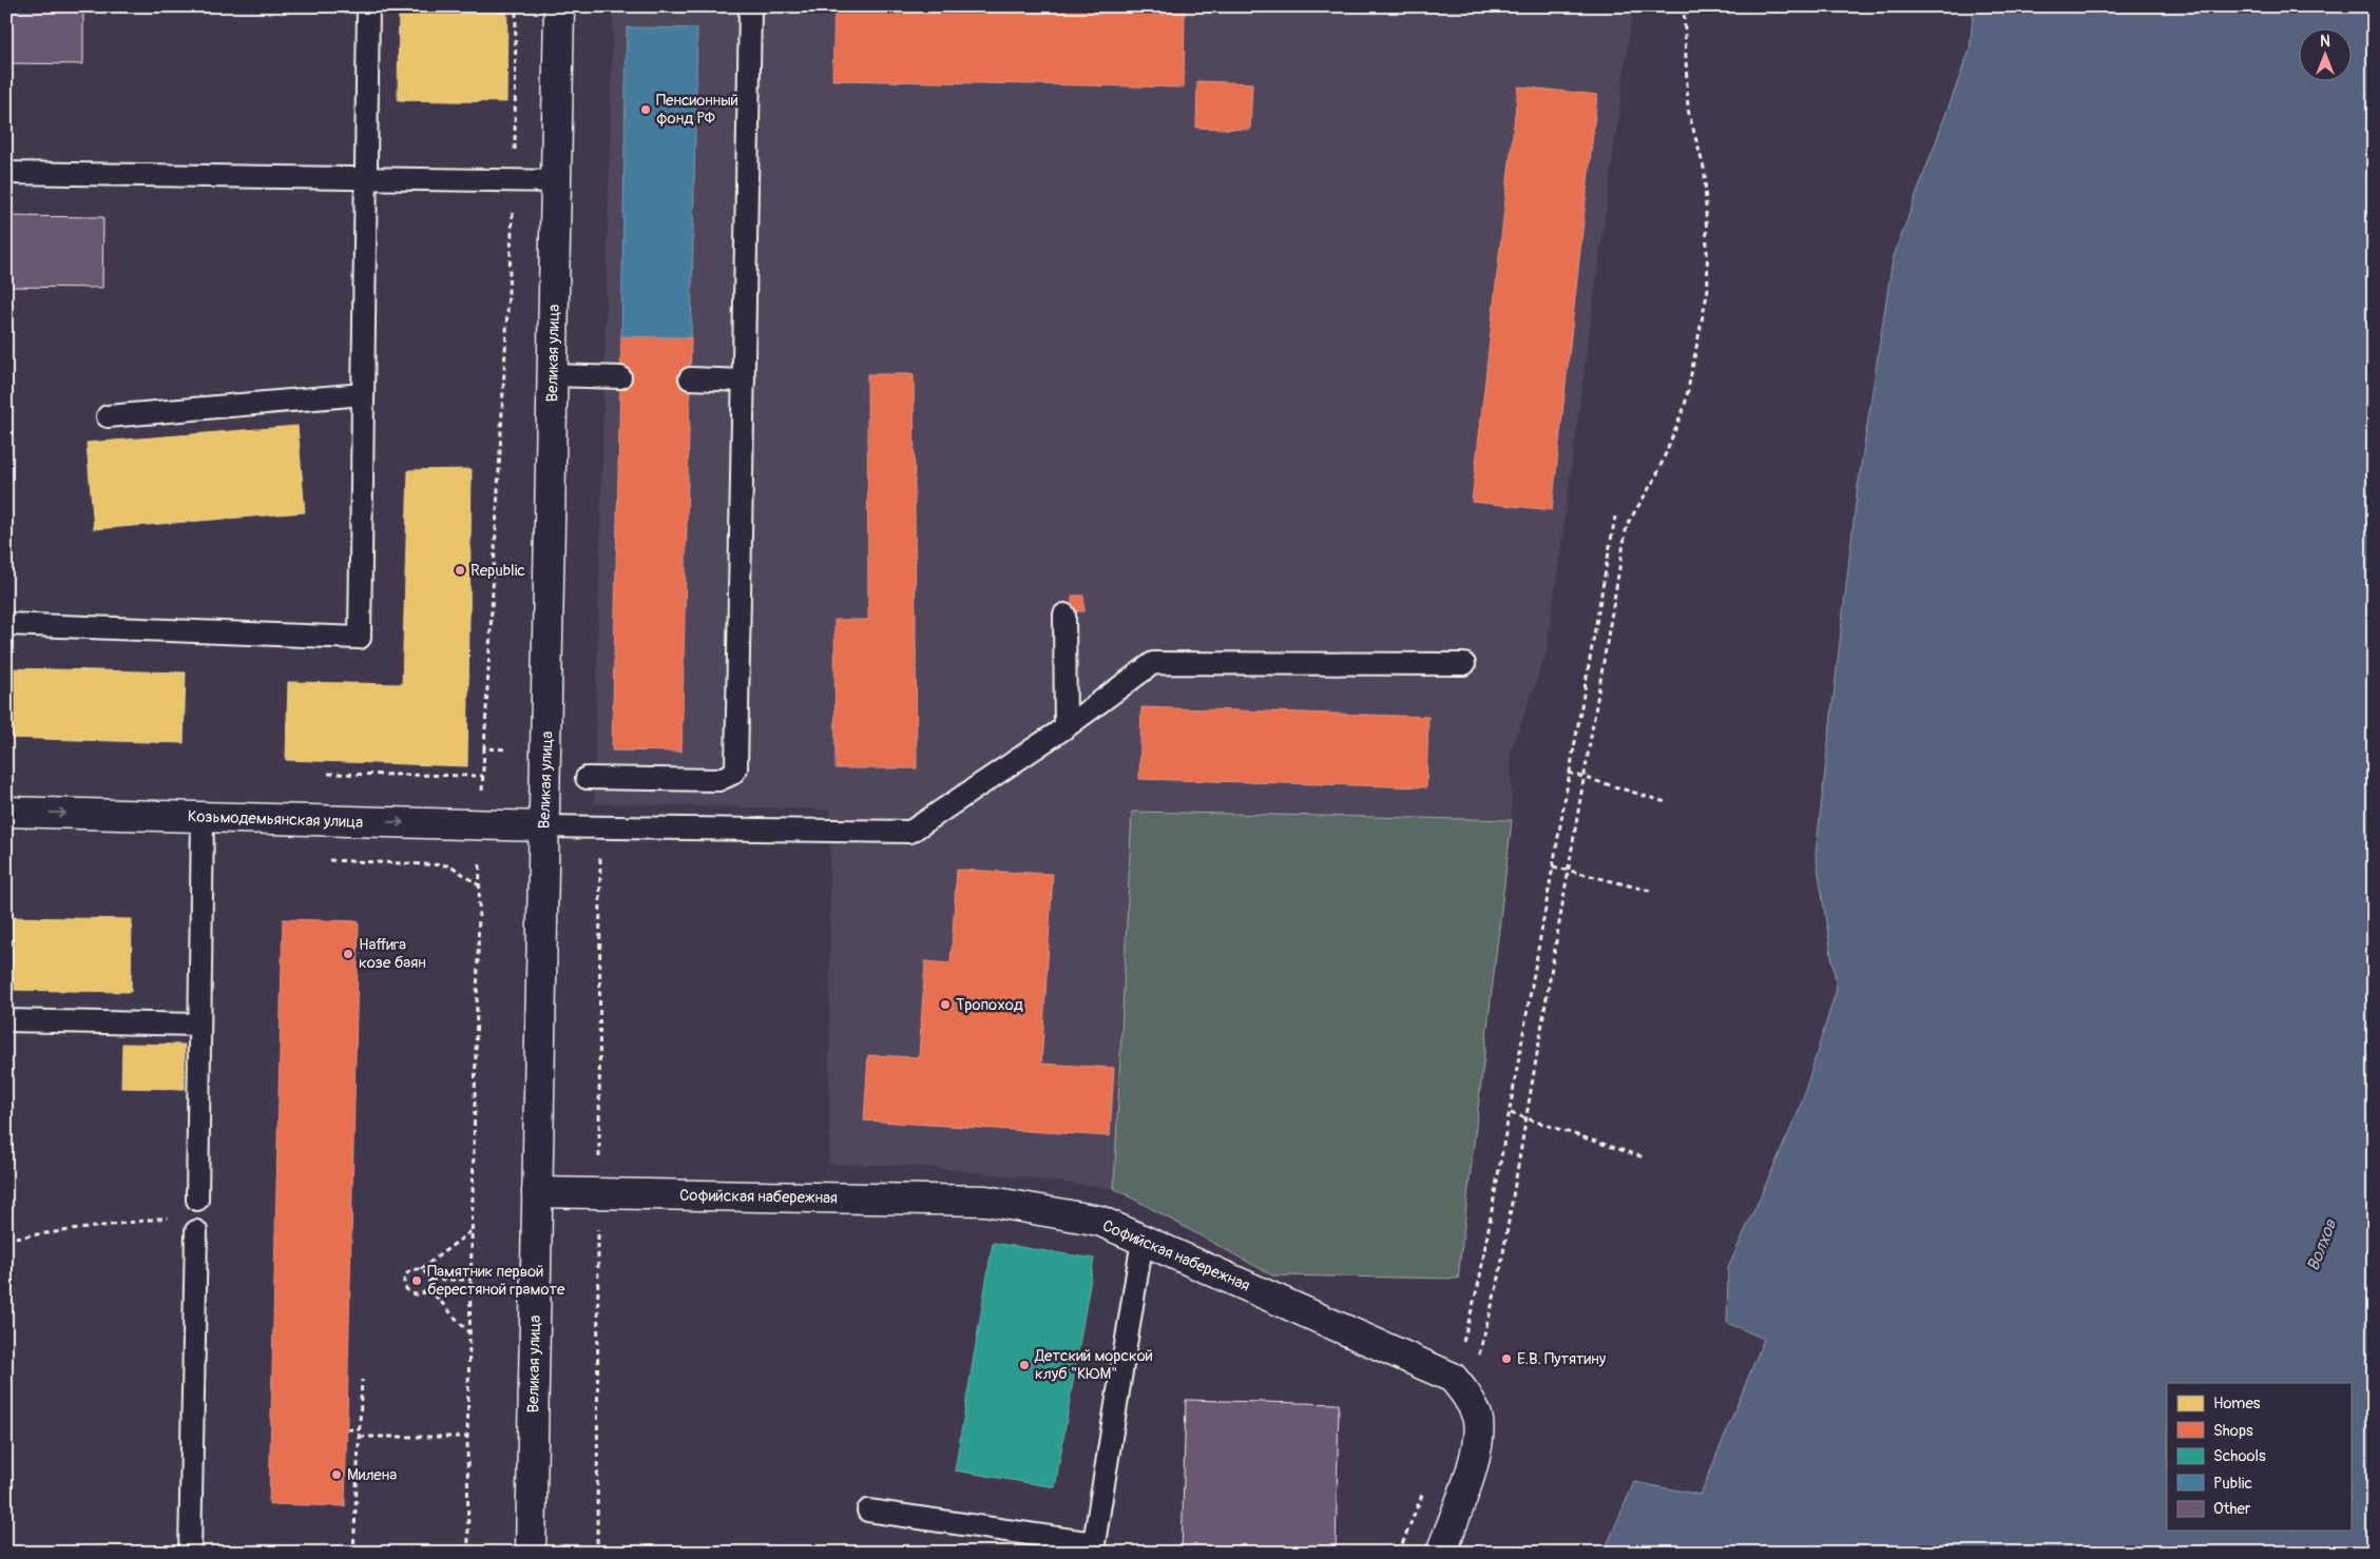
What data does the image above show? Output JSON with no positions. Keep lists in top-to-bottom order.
{
  "streets": {
    "street": ["Великая улица", "Козьмодемьянская улица", "Софийская набережная"]
  },
  "crossings": [
    ["Великая улица", "Козьмодемьянская улица"],
    ["Великая улица", "Софийская набережная"]
  ],
  "one_way": ["Козьмодемьянская улица"],
  "water": ["Волхов"],
  "places": [
    "Пенсионный фонд РФ",
    "Republic",
    "Наffига козе баян",
    "Тропоход",
    "Памятник первой берестяной грамоте",
    "Е.В. Путятину",
    "Детский морской клуб \"КЮМ\"",
    "Милена"
  ],
  "legend": [
    "Homes",
    "Shops",
    "Schools",
    "Public",
    "Other"
  ],
  "north": "top"
}
